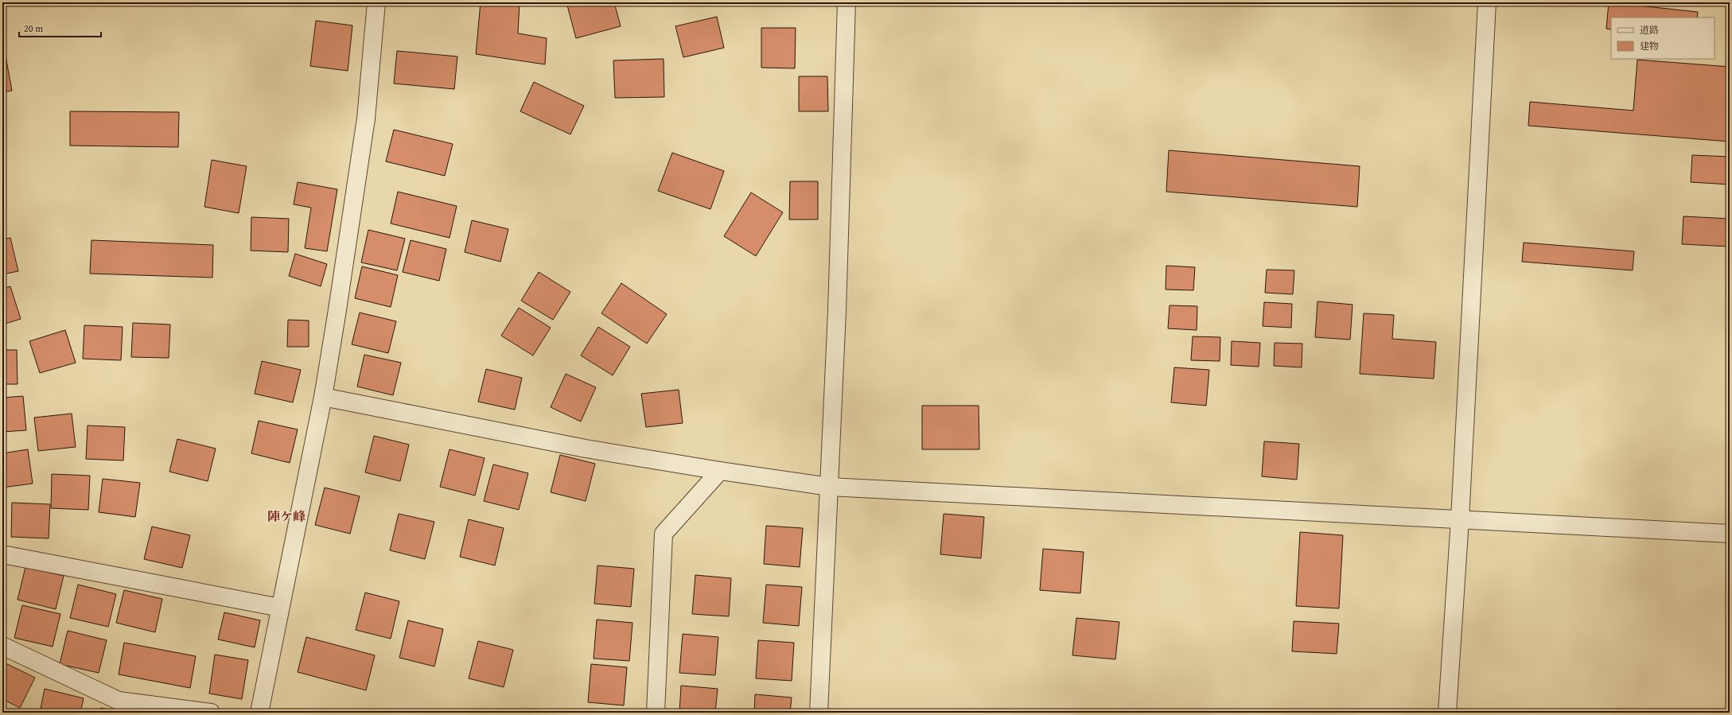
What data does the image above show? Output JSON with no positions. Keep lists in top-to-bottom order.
{
  "districts": ["陣ケ峰"],
  "legend": ["道路", "建物"],
  "scale_bar": "20 m"
}
